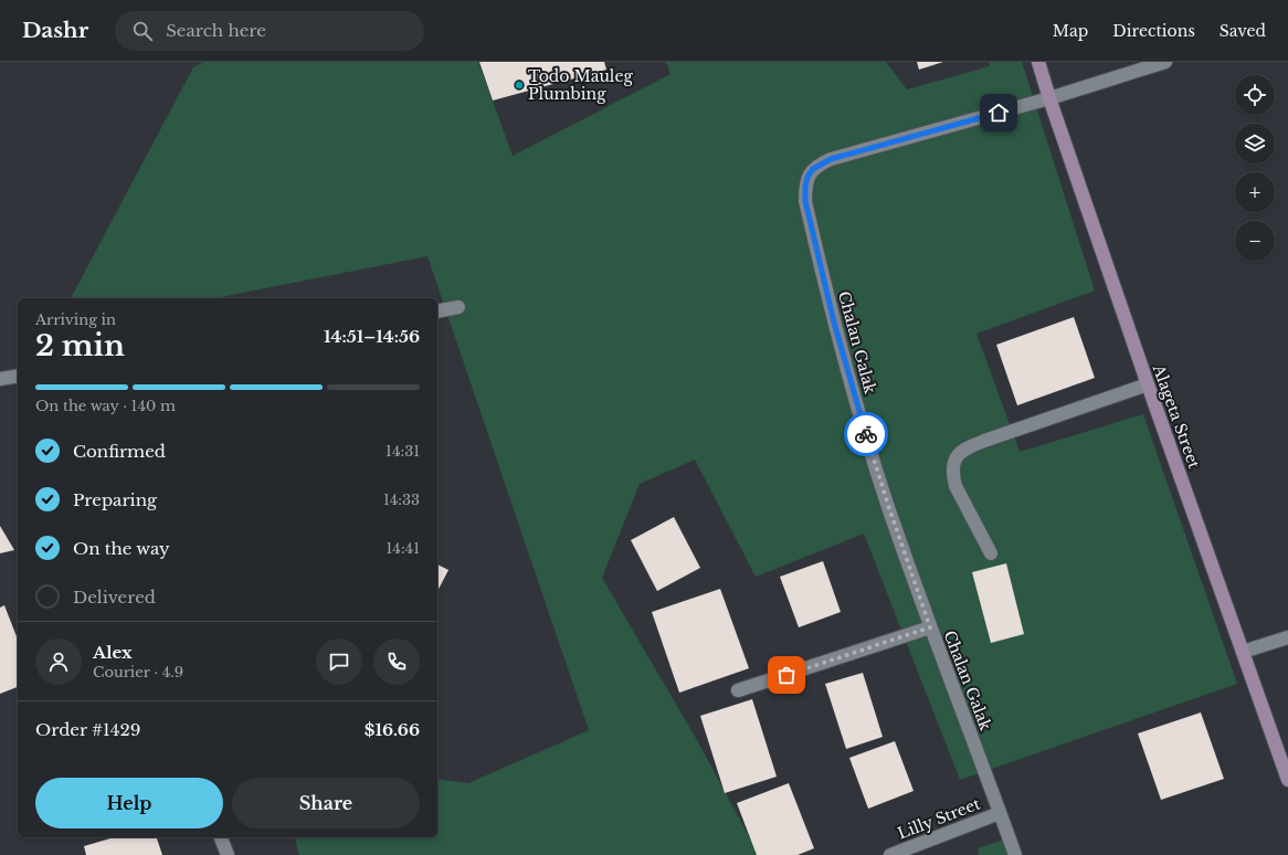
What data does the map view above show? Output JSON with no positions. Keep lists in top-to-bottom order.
{
  "streets": {
    "main road": ["Alageta Street"],
    "street": ["Chalan Galak", "Lilly Street"]
  },
  "crossings": [
    ["Chalan Galak", "Alageta Street"],
    ["Chalan Galak", "Lilly Street"]
  ],
  "places": ["Todo Mauleg Plumbing"],
  "page": {
    "header": "Dashr",
    "search": "Search here",
    "nav": ["Map", "Directions", "Saved"],
    "map_buttons": ["+", "−"],
    "heading": ["2 min", "Arriving in", "14:51–14:56"],
    "panel": [
      "Alex",
      "Courier · 4.9",
      "Order #1429",
      "$16.66"
    ],
    "bar": "On the way · 140 m",
    "list": [
      ["Confirmed", "14:31"],
      ["Preparing", "14:33"],
      ["On the way", "14:41"],
      "Delivered"
    ],
    "buttons": ["Help", "Share"]
  }
}
